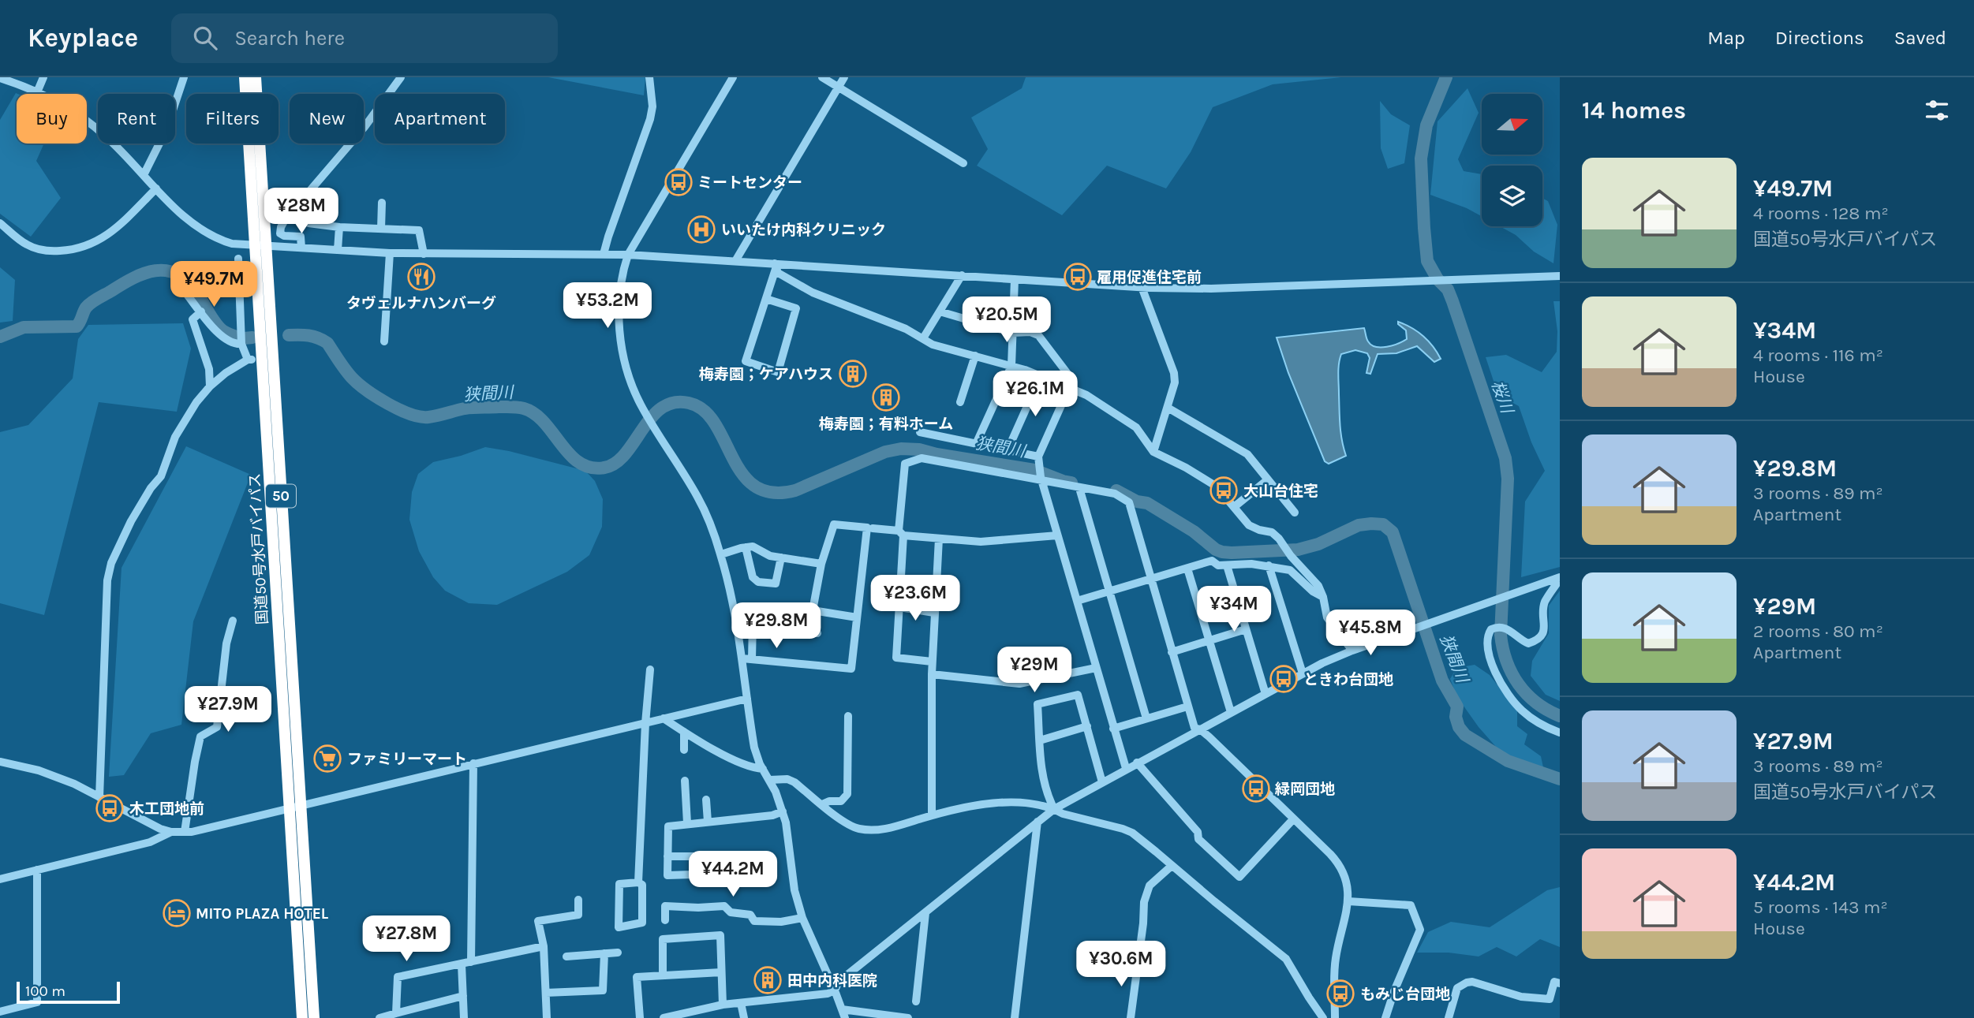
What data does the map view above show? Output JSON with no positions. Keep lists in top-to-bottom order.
{
  "streets": {
    "highway": ["50", "国道50号水戸バイパス"]
  },
  "water": ["狭間川", "桜川"],
  "places": {
    "bus stop": [
      "ミートセンター",
      "雇用促進住宅前",
      "大山台住宅",
      "ときわ台団地",
      "緑岡団地",
      "木工団地前",
      "もみじ台団地"
    ],
    "hospital": ["いいたけ内科クリニック"],
    "restaurant": ["タヴェルナハンバーグ"],
    "building": ["梅寿園；ケアハウス", "梅寿園；有料ホーム", "田中内科医院"],
    "supermarket": ["ファミリーマート"],
    "hotel": ["MITO PLAZA HOTEL"]
  },
  "scale_bar": "100 m",
  "north": "right",
  "page": {
    "header": "Keyplace",
    "search": "Search here",
    "nav": ["Map", "Directions", "Saved"],
    "heading": "14 homes",
    "chip": [
      "Buy",
      "Rent",
      "Filters",
      "New",
      "Apartment"
    ],
    "list": [
      {
        "name": "¥49.7M",
        "note": "4 rooms · 128 m² · 国道50号水戸バイパス"
      },
      {
        "name": "¥34M",
        "note": "4 rooms · 116 m² · House"
      },
      {
        "name": "¥29.8M",
        "note": "3 rooms · 89 m² · Apartment"
      },
      {
        "name": "¥29M",
        "note": "2 rooms · 80 m² · Apartment"
      },
      {
        "name": "¥27.9M",
        "note": "3 rooms · 89 m² · 国道50号水戸バイパス"
      },
      {
        "name": "¥44.2M",
        "note": "5 rooms · 143 m² · House"
      }
    ],
    "price": [
      "¥28M",
      "¥49.7M",
      "¥53.2M",
      "¥20.5M",
      "¥26.1M",
      "¥23.6M",
      "¥34M",
      "¥29.8M",
      "¥45.8M",
      "¥29M",
      "¥27.9M",
      "¥44.2M",
      "¥27.8M",
      "¥30.6M"
    ],
    "scale": "100 m"
  }
}
